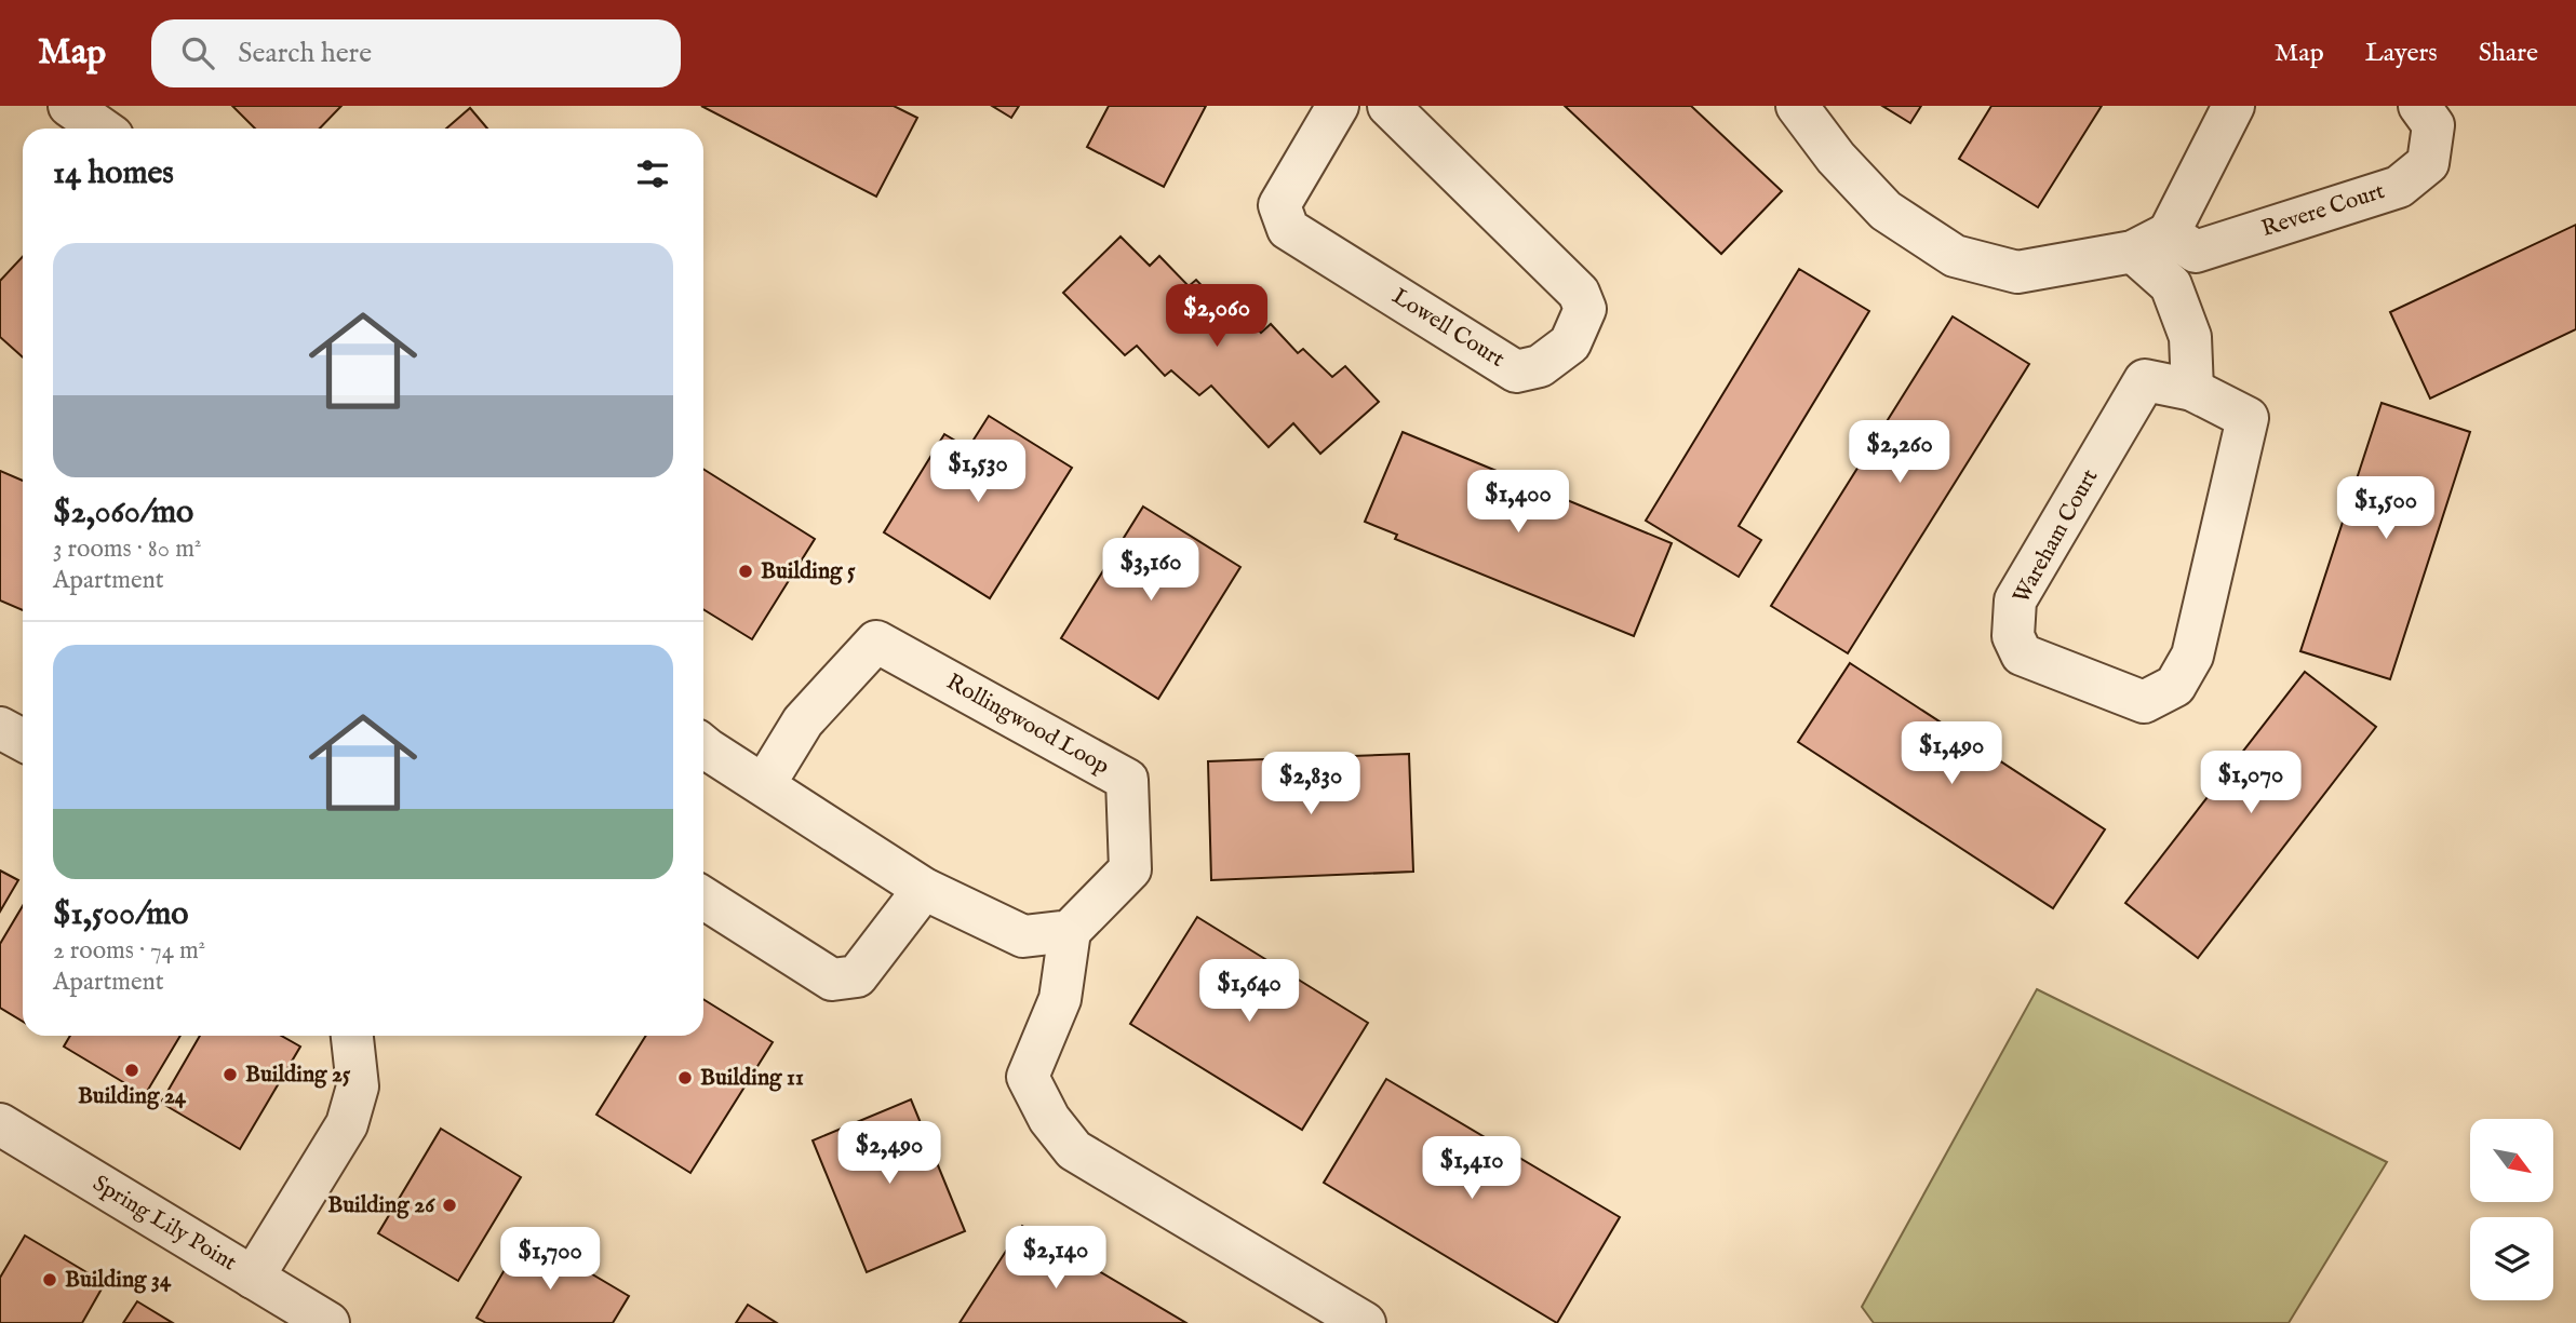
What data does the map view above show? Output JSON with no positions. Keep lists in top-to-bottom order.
{
  "streets": {
    "street": [
      "Revere Court",
      "Lowell Court",
      "Wareham Court",
      "Rollingwood Loop",
      "Spring Lily Point"
    ]
  },
  "places": [
    "Building 5",
    "Building 24",
    "Building 25",
    "Building 11",
    "Building 26",
    "Building 34"
  ],
  "north": "bottom right",
  "page": {
    "header": "Map",
    "search": "Search here",
    "nav": ["Map", "Layers", "Share"],
    "heading": "14 homes",
    "list": [
      {
        "name": "$2,060/mo",
        "note": "3 rooms · 80 m² · Apartment"
      },
      {
        "name": "$1,500/mo",
        "note": "2 rooms · 74 m² · Apartment"
      }
    ],
    "price": [
      "$2,060",
      "$2,260",
      "$1,530",
      "$1,400",
      "$1,500",
      "$3,160",
      "$1,490",
      "$1,070",
      "$2,830",
      "$1,640",
      "$2,490",
      "$1,410",
      "$2,140",
      "$1,700"
    ]
  }
}
